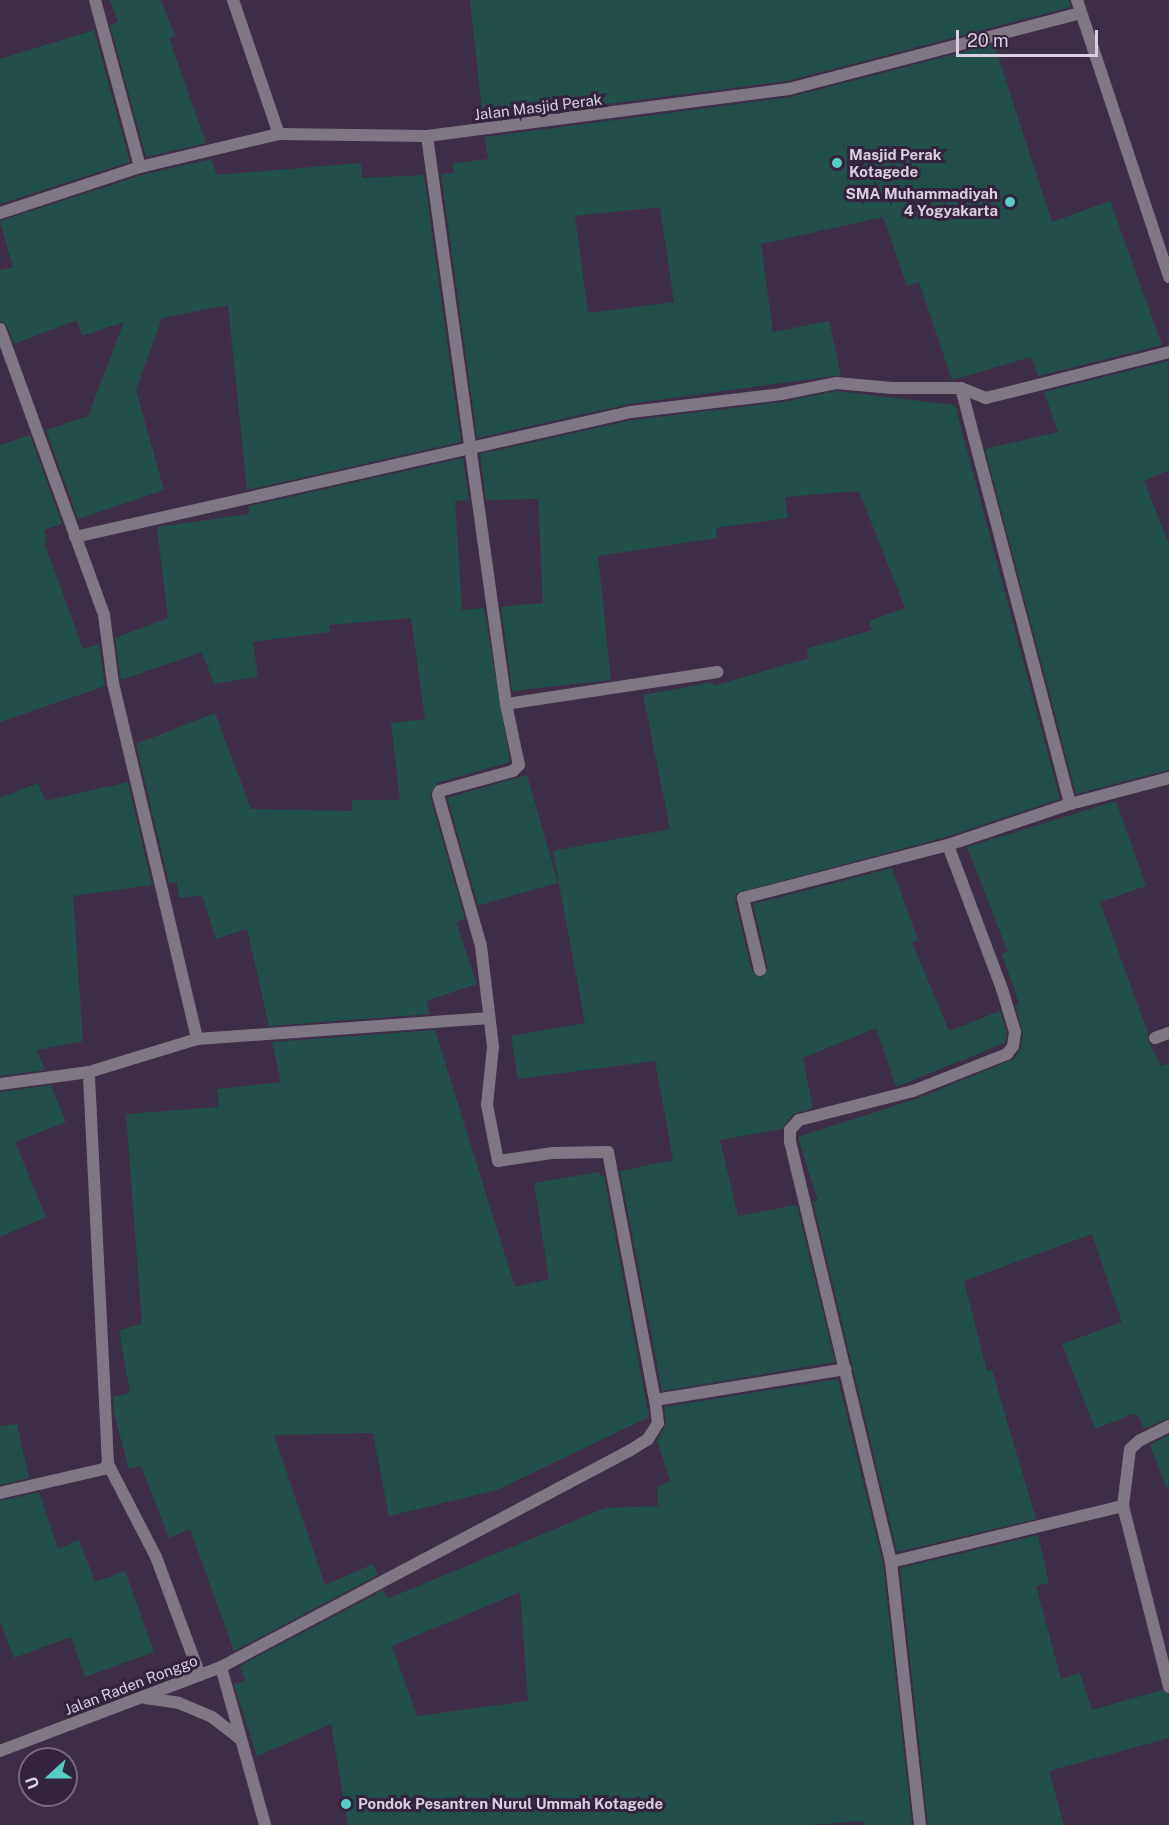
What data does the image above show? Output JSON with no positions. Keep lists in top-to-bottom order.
{
  "streets": {
    "street": ["Jalan Masjid Perak", "Jalan Raden Ronggo"]
  },
  "places": ["Masjid Perak Kotagede", "SMA Muhammadiyah 4 Yogyakarta", "Pondok Pesantren Nurul Ummah Kotagede"],
  "scale_bar": "20 m",
  "north": "left"
}
